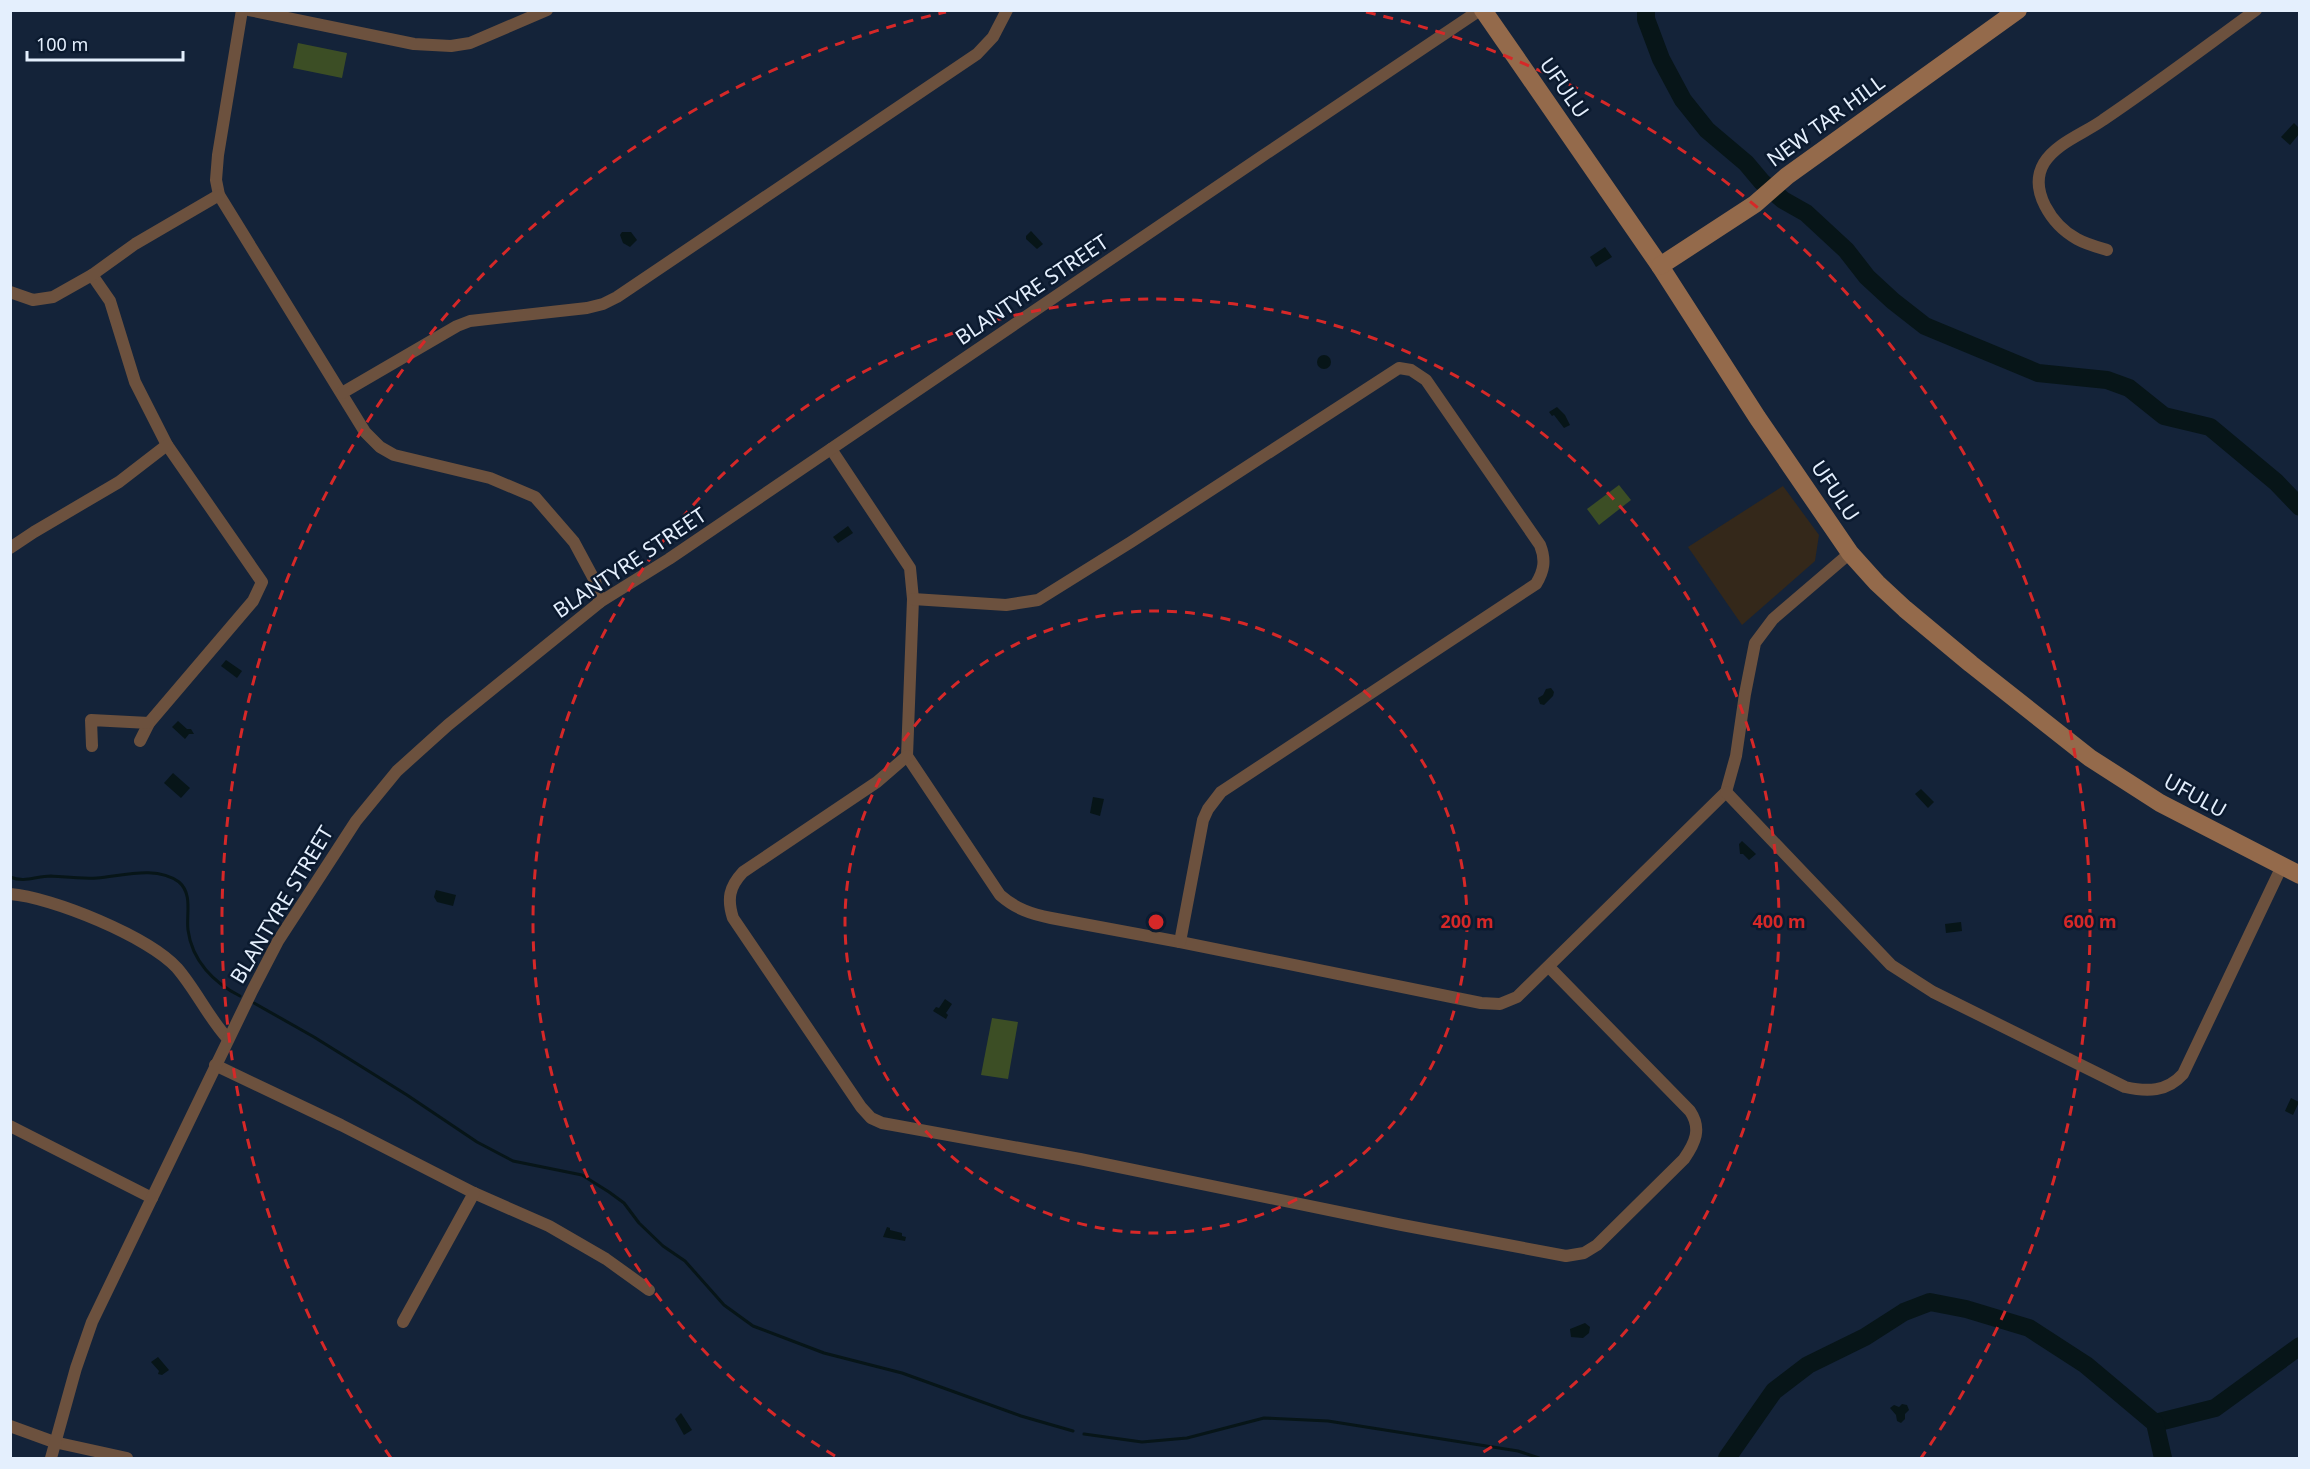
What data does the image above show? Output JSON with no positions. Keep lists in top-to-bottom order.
{
  "streets": {
    "street": ["UFULU", "NEW TAR HILL", "BLANTYRE STREET"]
  },
  "crossings": [
    ["UFULU", "NEW TAR HILL"],
    ["UFULU", "BLANTYRE STREET"]
  ],
  "scale_bar": "100 m",
  "rings": ["200 m", "400 m", "600 m"]
}
